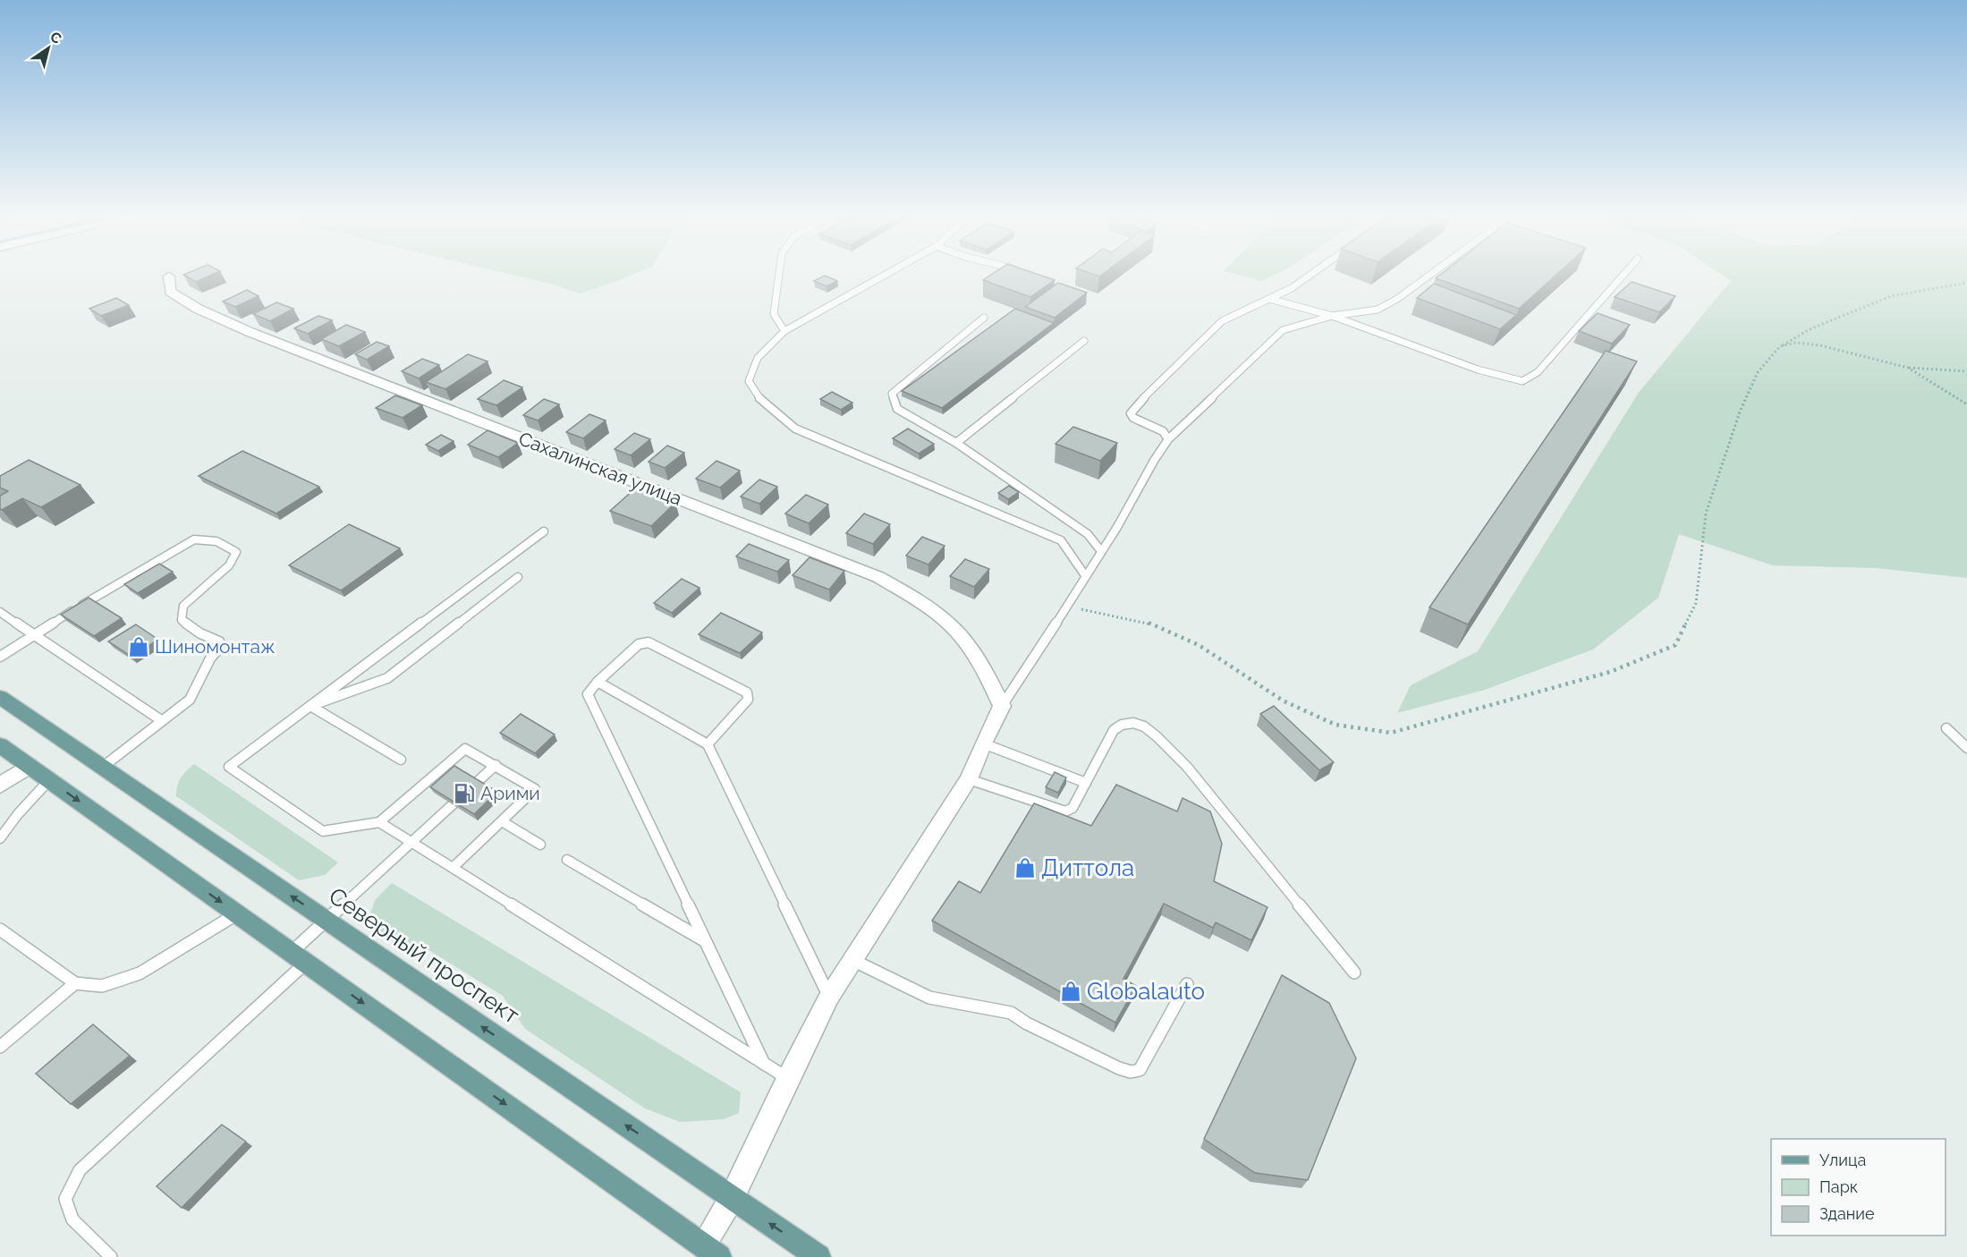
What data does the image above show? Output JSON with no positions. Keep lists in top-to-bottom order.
{
  "streets": {
    "main road": ["Северный проспект"],
    "street": ["Сахалинская улица"]
  },
  "places": {
    "shop": ["Шиномонтаж", "Диттола", "Globalauto"],
    "fuel station": ["Арими"]
  },
  "legend": ["Улица", "Парк", "Здание"],
  "north": "top right"
}
